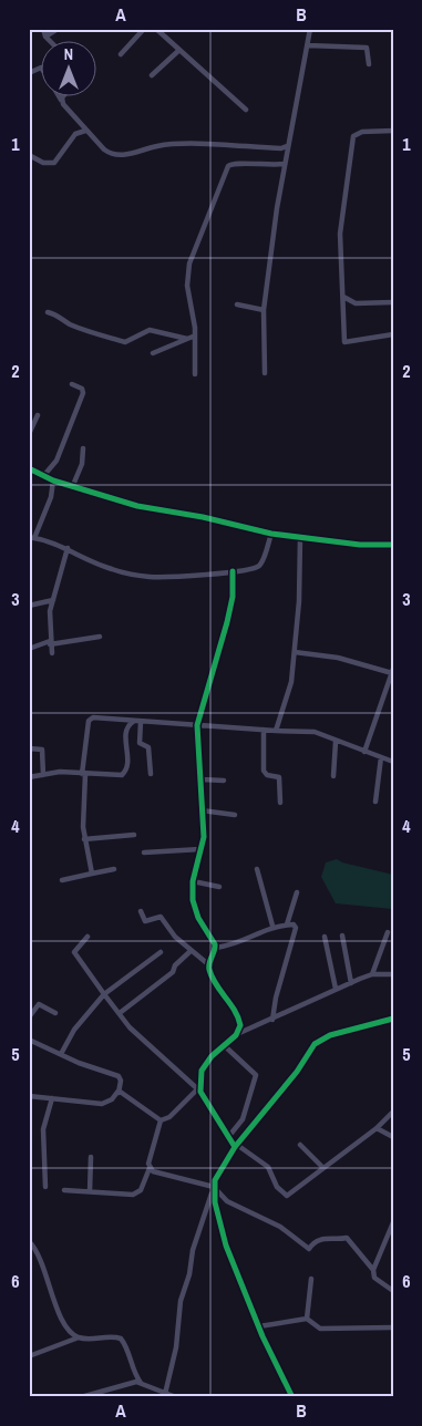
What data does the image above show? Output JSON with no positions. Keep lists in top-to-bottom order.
{
  "north": "top",
  "grid": {
    "columns": ["A", "B"],
    "rows": [
      "1",
      "2",
      "3",
      "4",
      "5",
      "6"
    ]
  }
}
